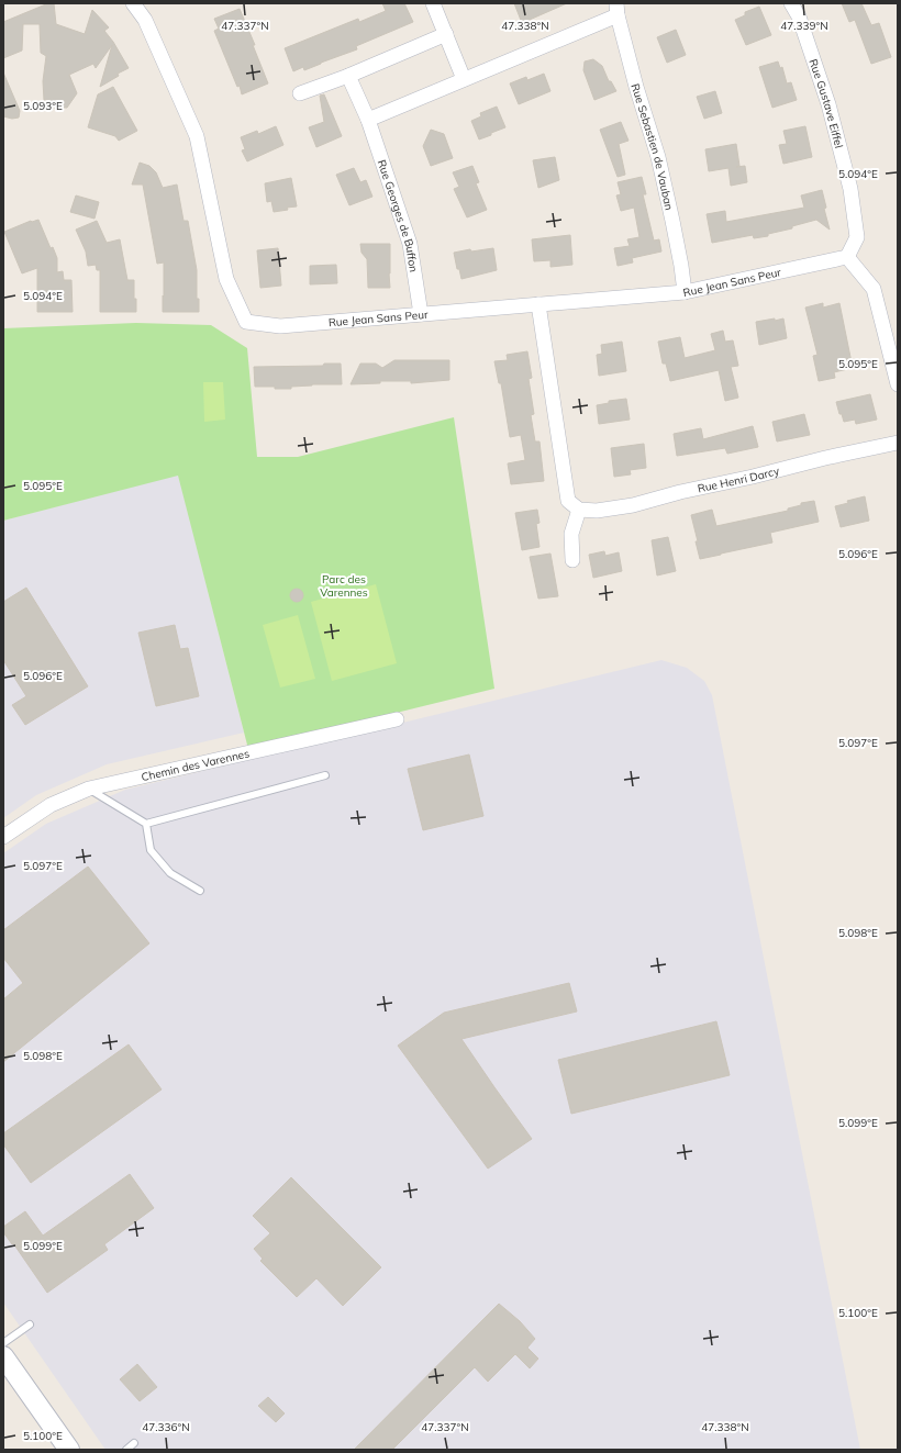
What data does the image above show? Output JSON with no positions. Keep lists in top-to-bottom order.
{
  "streets": {
    "street": [
      "Rue Gustave Eiffel",
      "Rue Sebastien de Vauban",
      "Rue Georges de Buffon",
      "Rue Jean Sans Peur",
      "Rue Henri Darcy",
      "Chemin des Varennes"
    ]
  },
  "crossings": [
    ["Rue Gustave Eiffel", "Rue Jean Sans Peur"],
    ["Rue Sebastien de Vauban", "Rue Jean Sans Peur"],
    ["Rue Georges de Buffon", "Rue Jean Sans Peur"]
  ],
  "parks": ["Parc des Varennes"],
  "coordinates": [
    "47.337°N",
    "47.338°N",
    "47.339°N",
    "5.093°E",
    "5.094°E",
    "5.095°E",
    "5.096°E",
    "5.097°E",
    "5.098°E",
    "5.099°E",
    "5.100°E",
    "47.336°N"
  ]
}
